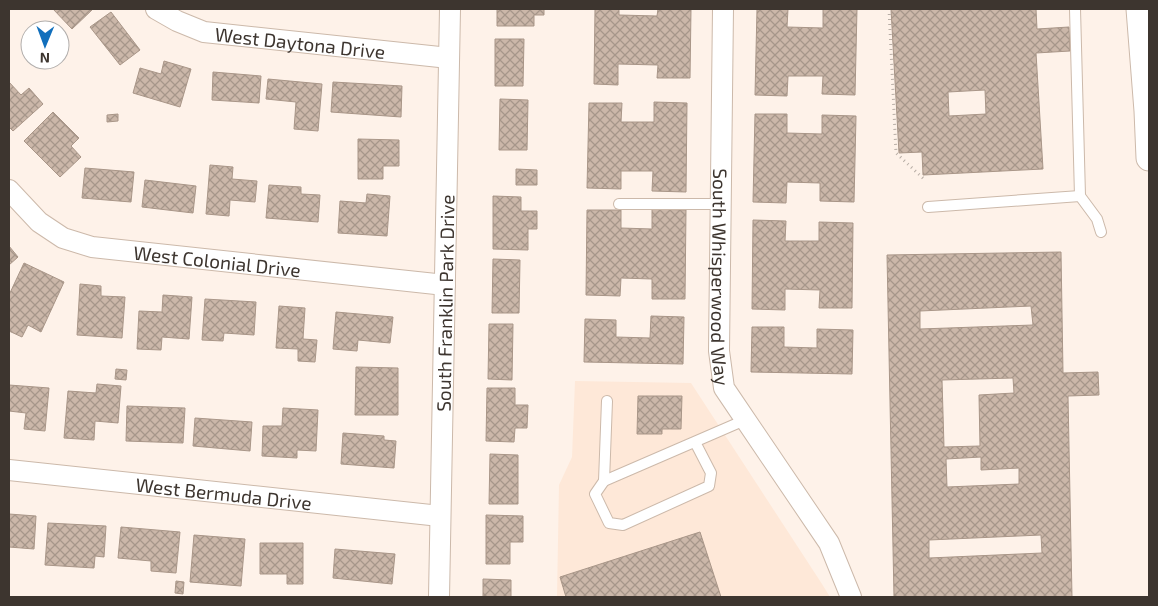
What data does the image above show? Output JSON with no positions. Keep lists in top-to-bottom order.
{
  "streets": {
    "street": [
      "West Daytona Drive",
      "West Colonial Drive",
      "South Whisperwood Way",
      "South Franklin Park Drive",
      "West Bermuda Drive"
    ]
  },
  "crossings": [
    ["West Daytona Drive", "South Franklin Park Drive"],
    ["West Colonial Drive", "South Franklin Park Drive"],
    ["South Franklin Park Drive", "West Bermuda Drive"]
  ],
  "north": "bottom"
}
